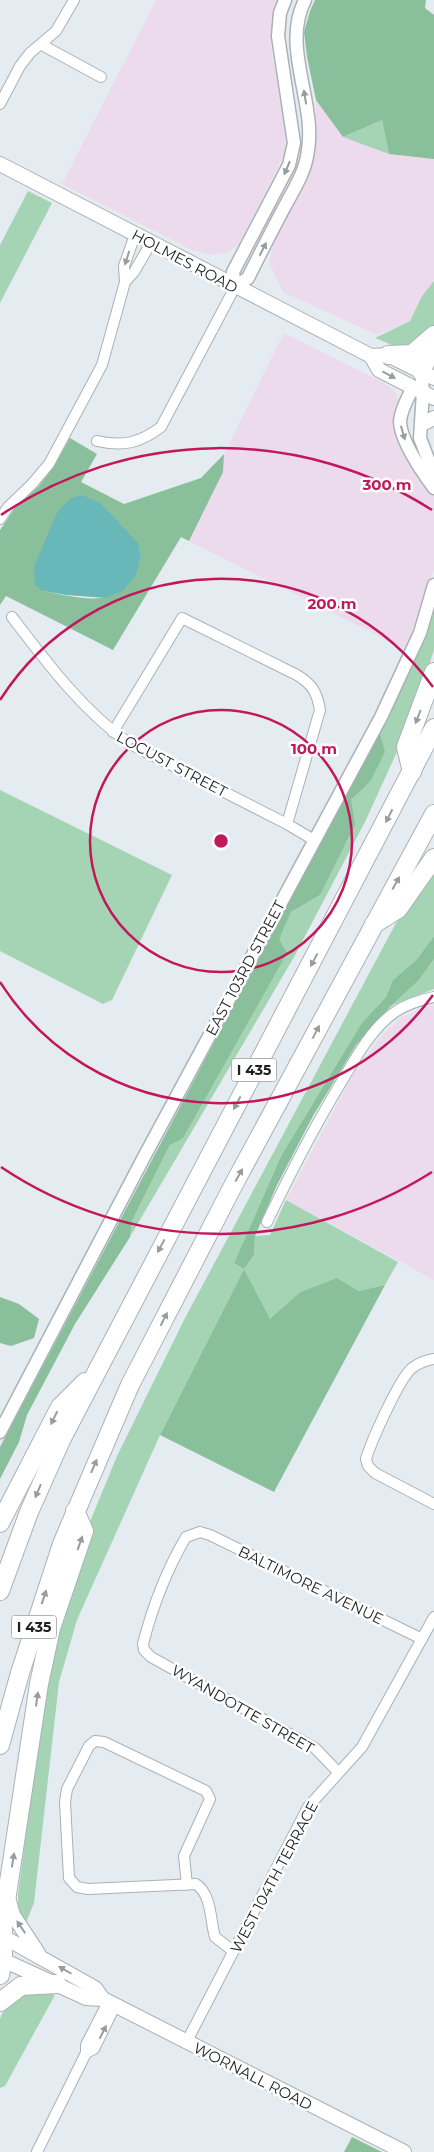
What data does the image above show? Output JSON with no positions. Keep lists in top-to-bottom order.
{
  "streets": {
    "highway": ["I 435"],
    "main road": ["HOLMES ROAD", "WORNALL ROAD"],
    "street": [
      "LOCUST STREET",
      "EAST 103RD STREET",
      "BALTIMORE AVENUE",
      "WYANDOTTE STREET",
      "WEST 104TH TERRACE"
    ]
  },
  "crossings": [
    ["LOCUST STREET", "EAST 103RD STREET"],
    ["BALTIMORE AVENUE", "WYANDOTTE STREET"],
    ["BALTIMORE AVENUE", "WEST 104TH TERRACE"],
    ["WYANDOTTE STREET", "WEST 104TH TERRACE"],
    ["WEST 104TH TERRACE", "WORNALL ROAD"]
  ],
  "rings": ["300 m", "200 m", "100 m"]
}
